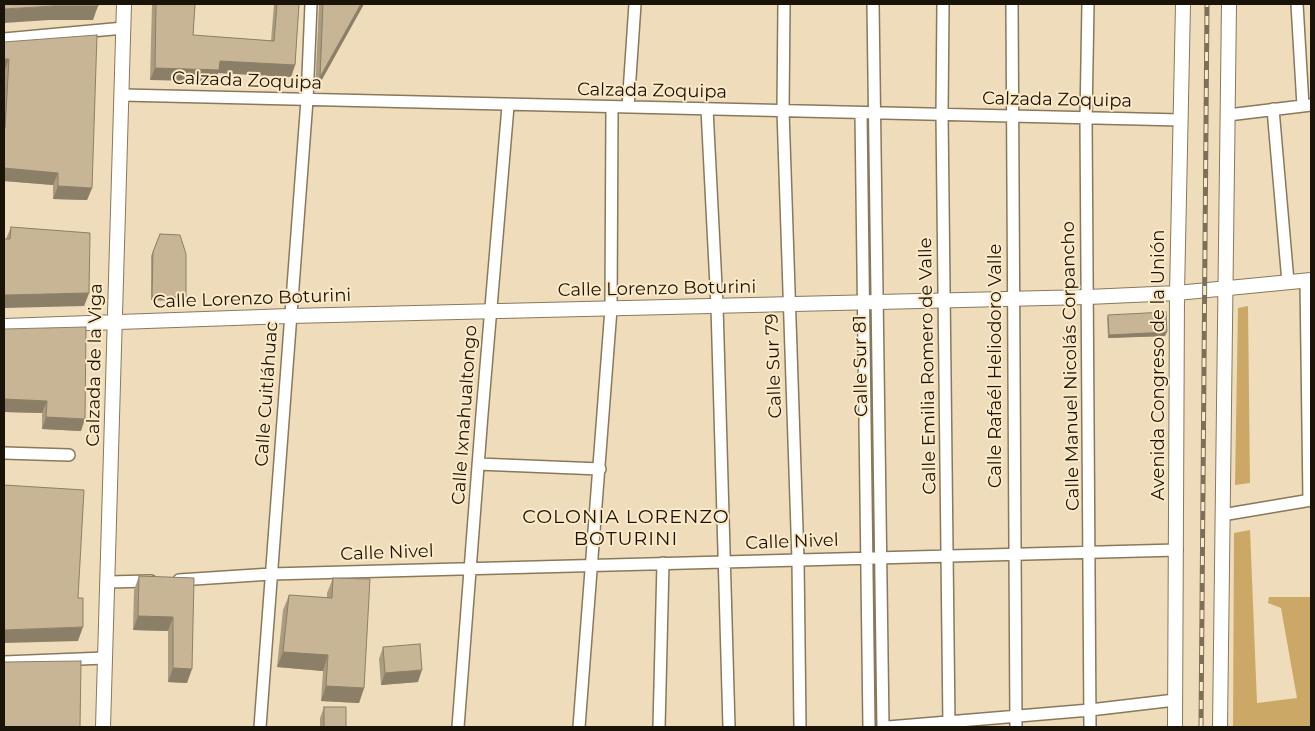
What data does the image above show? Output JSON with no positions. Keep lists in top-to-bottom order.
{
  "streets": {
    "main road": ["Calle Lorenzo Boturini", "Calzada de la Viga", "Avenida Congreso de la Unión"],
    "street": [
      "Calzada Zoquipa",
      "Calle Sur 79",
      "Calle Sur 81",
      "Calle Emilia Romero de Valle",
      "Calle Rafaél Heliodoro Valle",
      "Calle Manuel Nicolás Corpancho",
      "Calle Cuitláhuac",
      "Calle Ixnahualtongo",
      "Calle Nivel"
    ]
  },
  "crossings": [
    ["Calzada Zoquipa", "Calzada de la Viga"],
    ["Calzada Zoquipa", "Avenida Congreso de la Unión"],
    ["Calzada Zoquipa", "Calle Sur 79"],
    ["Calzada Zoquipa", "Calle Sur 81"],
    ["Calzada Zoquipa", "Calle Emilia Romero de Valle"],
    ["Calzada Zoquipa", "Calle Rafaél Heliodoro Valle"],
    ["Calzada Zoquipa", "Calle Manuel Nicolás Corpancho"],
    ["Calzada Zoquipa", "Calle Cuitláhuac"],
    ["Calzada Zoquipa", "Calle Ixnahualtongo"],
    ["Calle Lorenzo Boturini", "Calzada de la Viga"],
    ["Calle Lorenzo Boturini", "Avenida Congreso de la Unión"],
    ["Calle Lorenzo Boturini", "Calle Sur 79"],
    ["Calle Lorenzo Boturini", "Calle Sur 81"],
    ["Calle Lorenzo Boturini", "Calle Emilia Romero de Valle"],
    ["Calle Lorenzo Boturini", "Calle Rafaél Heliodoro Valle"],
    ["Calle Lorenzo Boturini", "Calle Manuel Nicolás Corpancho"],
    ["Calle Lorenzo Boturini", "Calle Cuitláhuac"],
    ["Calle Lorenzo Boturini", "Calle Ixnahualtongo"],
    ["Calzada de la Viga", "Calle Nivel"],
    ["Avenida Congreso de la Unión", "Calle Nivel"],
    ["Calle Sur 79", "Calle Nivel"],
    ["Calle Sur 81", "Calle Nivel"],
    ["Calle Emilia Romero de Valle", "Calle Nivel"],
    ["Calle Rafaél Heliodoro Valle", "Calle Nivel"],
    ["Calle Manuel Nicolás Corpancho", "Calle Nivel"],
    ["Calle Cuitláhuac", "Calle Nivel"],
    ["Calle Ixnahualtongo", "Calle Nivel"]
  ],
  "districts": ["COLONIA LORENZO BOTURINI"]
}
